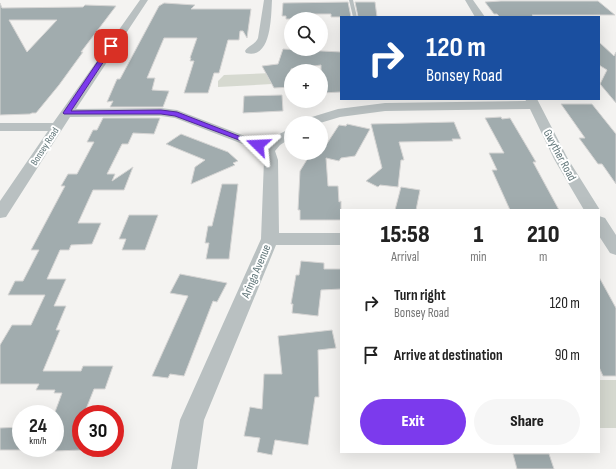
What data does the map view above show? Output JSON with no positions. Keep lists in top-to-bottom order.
{
  "streets": {
    "street": ["Bonsey Road", "Gwyther Road", "Aringa Avenue"]
  },
  "page": {
    "map_buttons": ["+", "−"],
    "turn": ["120 m", "Bonsey Road"],
    "eta": [
      "15:58",
      "Arrival",
      "1",
      "min",
      "210",
      "m"
    ],
    "list": [
      {
        "name": "Turn right",
        "note": "Bonsey Road",
        "value": "120 m"
      },
      {
        "name": "Arrive at destination",
        "value": "90 m"
      }
    ],
    "buttons": ["Exit", "Share"],
    "speed": "24 km/h",
    "limit": "30"
  }
}
